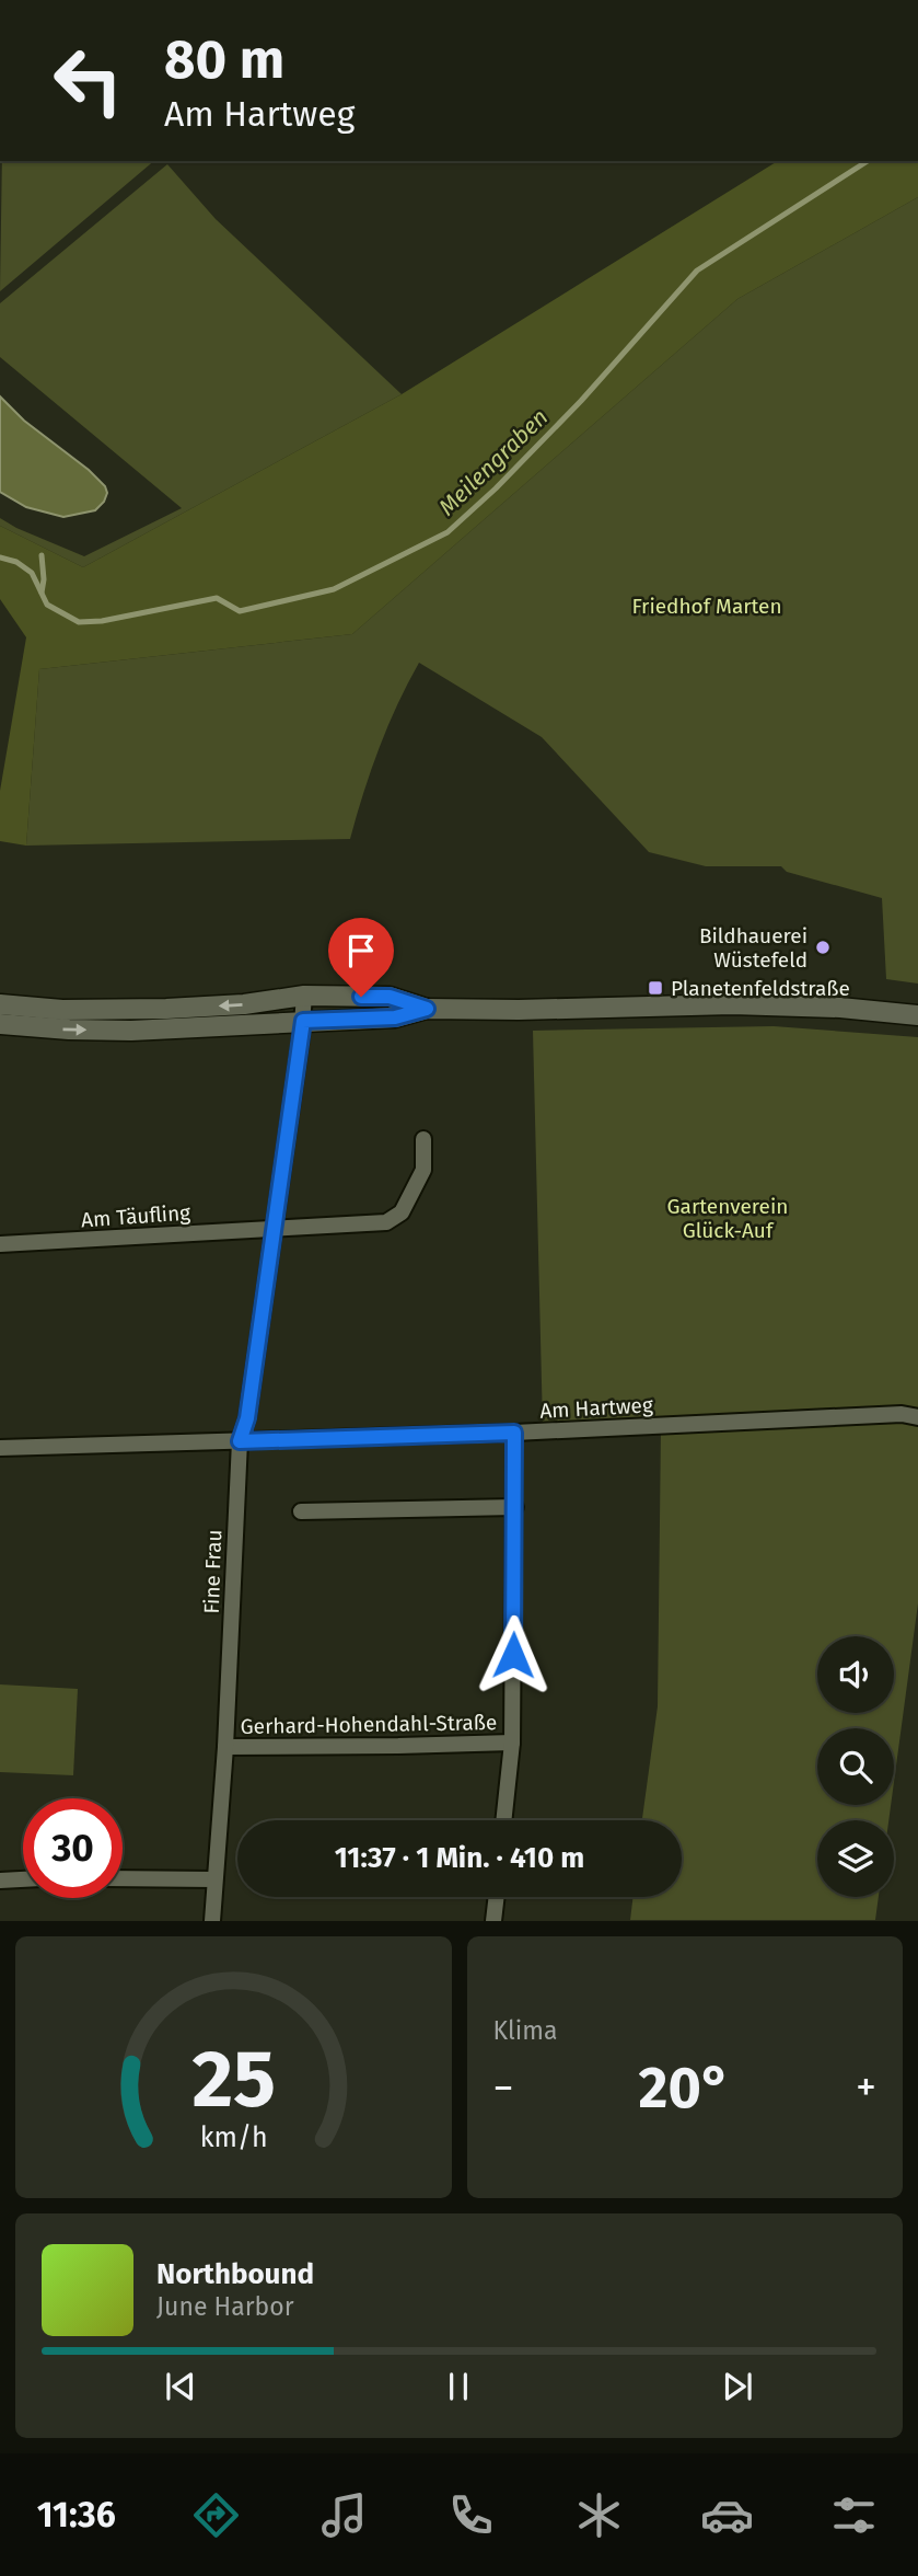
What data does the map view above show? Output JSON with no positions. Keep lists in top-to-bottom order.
{
  "streets": {
    "street": [
      "Am Täufling",
      "Am Hartweg",
      "Fine Frau",
      "Gerhard-Hohendahl-Straße"
    ]
  },
  "crossings": [
    ["Am Täufling", "Fine Frau"],
    ["Am Hartweg", "Fine Frau"],
    ["Fine Frau", "Gerhard-Hohendahl-Straße"]
  ],
  "water": ["Meilengraben"],
  "parks": ["Friedhof Marten", "Gartenverein Glück-Auf"],
  "places": {
    "other": ["Bildhauerei Wüstefeld"],
    "transit": ["Planetenfeldstraße"]
  },
  "page": {
    "turn": ["80 m", "Am Hartweg"],
    "limit": "30",
    "trip": "11:37 · 1 Min. · 410 m",
    "tile": "Klima",
    "heat": ["−", "20°", "+"],
    "song": ["Northbound", "June Harbor"],
    "tabs": "11:36",
    "gauge": ["25", "km/h"]
  }
}
